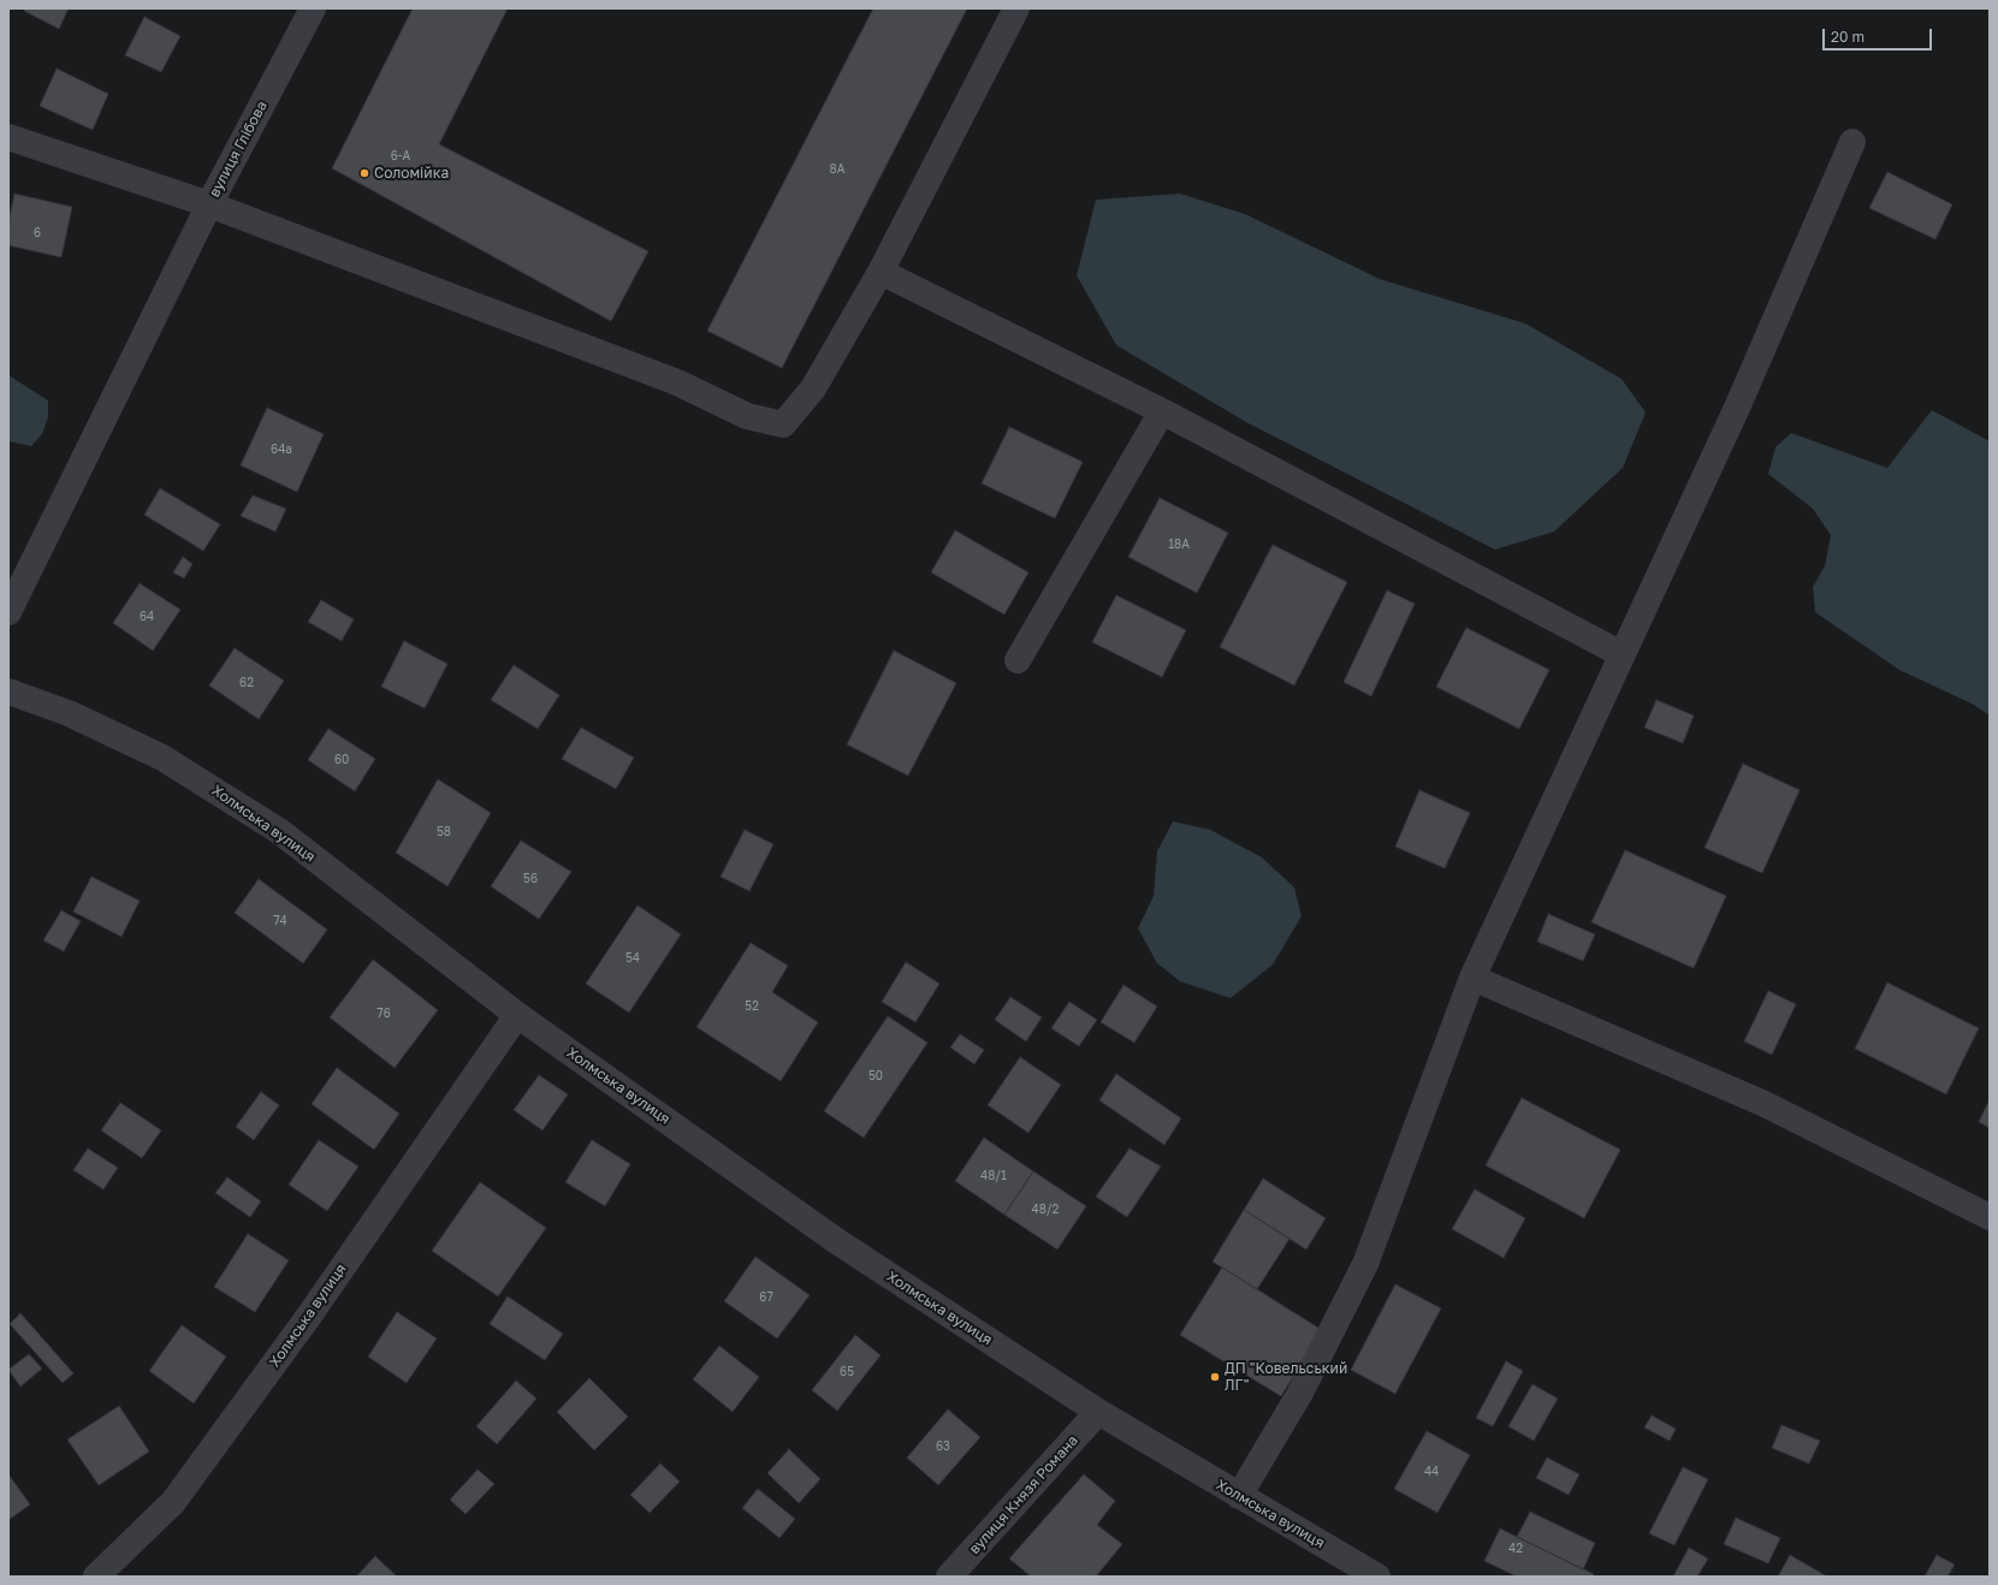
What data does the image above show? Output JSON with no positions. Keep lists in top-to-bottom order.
{
  "streets": {
    "street": ["вулиця Глібова", "Холмська вулиця", "вулиця Князя Романа"]
  },
  "crossings": [
    ["Холмська вулиця", "вулиця Князя Романа"]
  ],
  "places": ["Соломійка", "ДП \"Ковельський ЛГ\""],
  "house_numbers": [
    "6-А",
    "8А",
    "6",
    "64а",
    "18А",
    "64",
    "62",
    "60",
    "58",
    "56",
    "74",
    "54",
    "52",
    "76",
    "50",
    "48/1",
    "48/2",
    "67",
    "65",
    "63",
    "44",
    "42"
  ],
  "scale_bar": "20 m"
}
